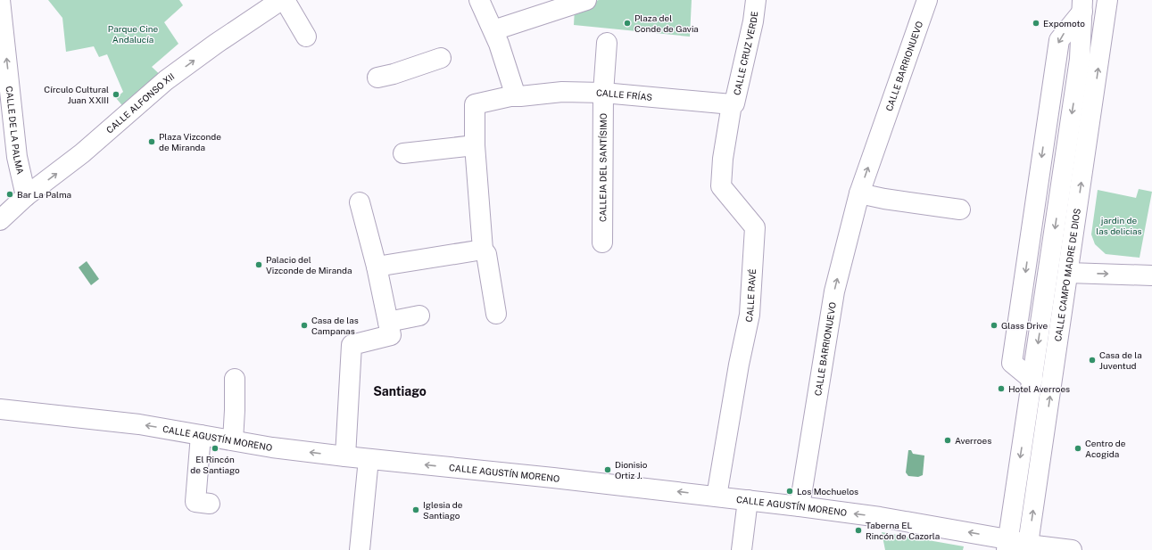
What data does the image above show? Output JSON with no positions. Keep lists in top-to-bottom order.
{
  "streets": {
    "street": [
      "CALLE CRUZ VERDE",
      "CALLE BARRIONUEVO",
      "CALLE FRÍAS",
      "CALLE ALFONSO XII",
      "CALLE DE LA PALMA",
      "CALLEJA DEL SANTÍSIMO",
      "CALLE CAMPO MADRE DE DIOS",
      "CALLE RAVÉ",
      "CALLE AGUSTÍN MORENO"
    ]
  },
  "crossings": [
    ["CALLE CRUZ VERDE", "CALLE FRÍAS"],
    ["CALLE CRUZ VERDE", "CALLE RAVÉ"],
    ["CALLE BARRIONUEVO", "CALLE AGUSTÍN MORENO"],
    ["CALLE FRÍAS", "CALLEJA DEL SANTÍSIMO"],
    ["CALLE FRÍAS", "CALLE RAVÉ"],
    ["CALLE ALFONSO XII", "CALLE DE LA PALMA"],
    ["CALLE CAMPO MADRE DE DIOS", "CALLE AGUSTÍN MORENO"],
    ["CALLE RAVÉ", "CALLE AGUSTÍN MORENO"]
  ],
  "one_way": [
    "CALLE BARRIONUEVO",
    "CALLE ALFONSO XII",
    "CALLE DE LA PALMA",
    "CALLE AGUSTÍN MORENO"
  ],
  "districts": ["Santiago"],
  "parks": ["Parque Cine Andalucía", "jardin de las delicias"],
  "places": [
    "Plaza del Conde de Gavia",
    "Expomoto",
    "Círculo Cultural Juan XXIII",
    "Plaza Vizconde de Miranda",
    "Bar La Palma",
    "Palacio del Vizconde de Miranda",
    "Casa de las Campanas",
    "Glass Drive",
    "Casa de la Juventud",
    "Hotel Averroes",
    "Averroes",
    "El Rincón de Santiago",
    "Centro de Acogida",
    "Dionisio Ortiz J.",
    "Los Mochuelos",
    "Iglesia de Santiago",
    "Taberna EL Rincón de Cazorla"
  ]
}
